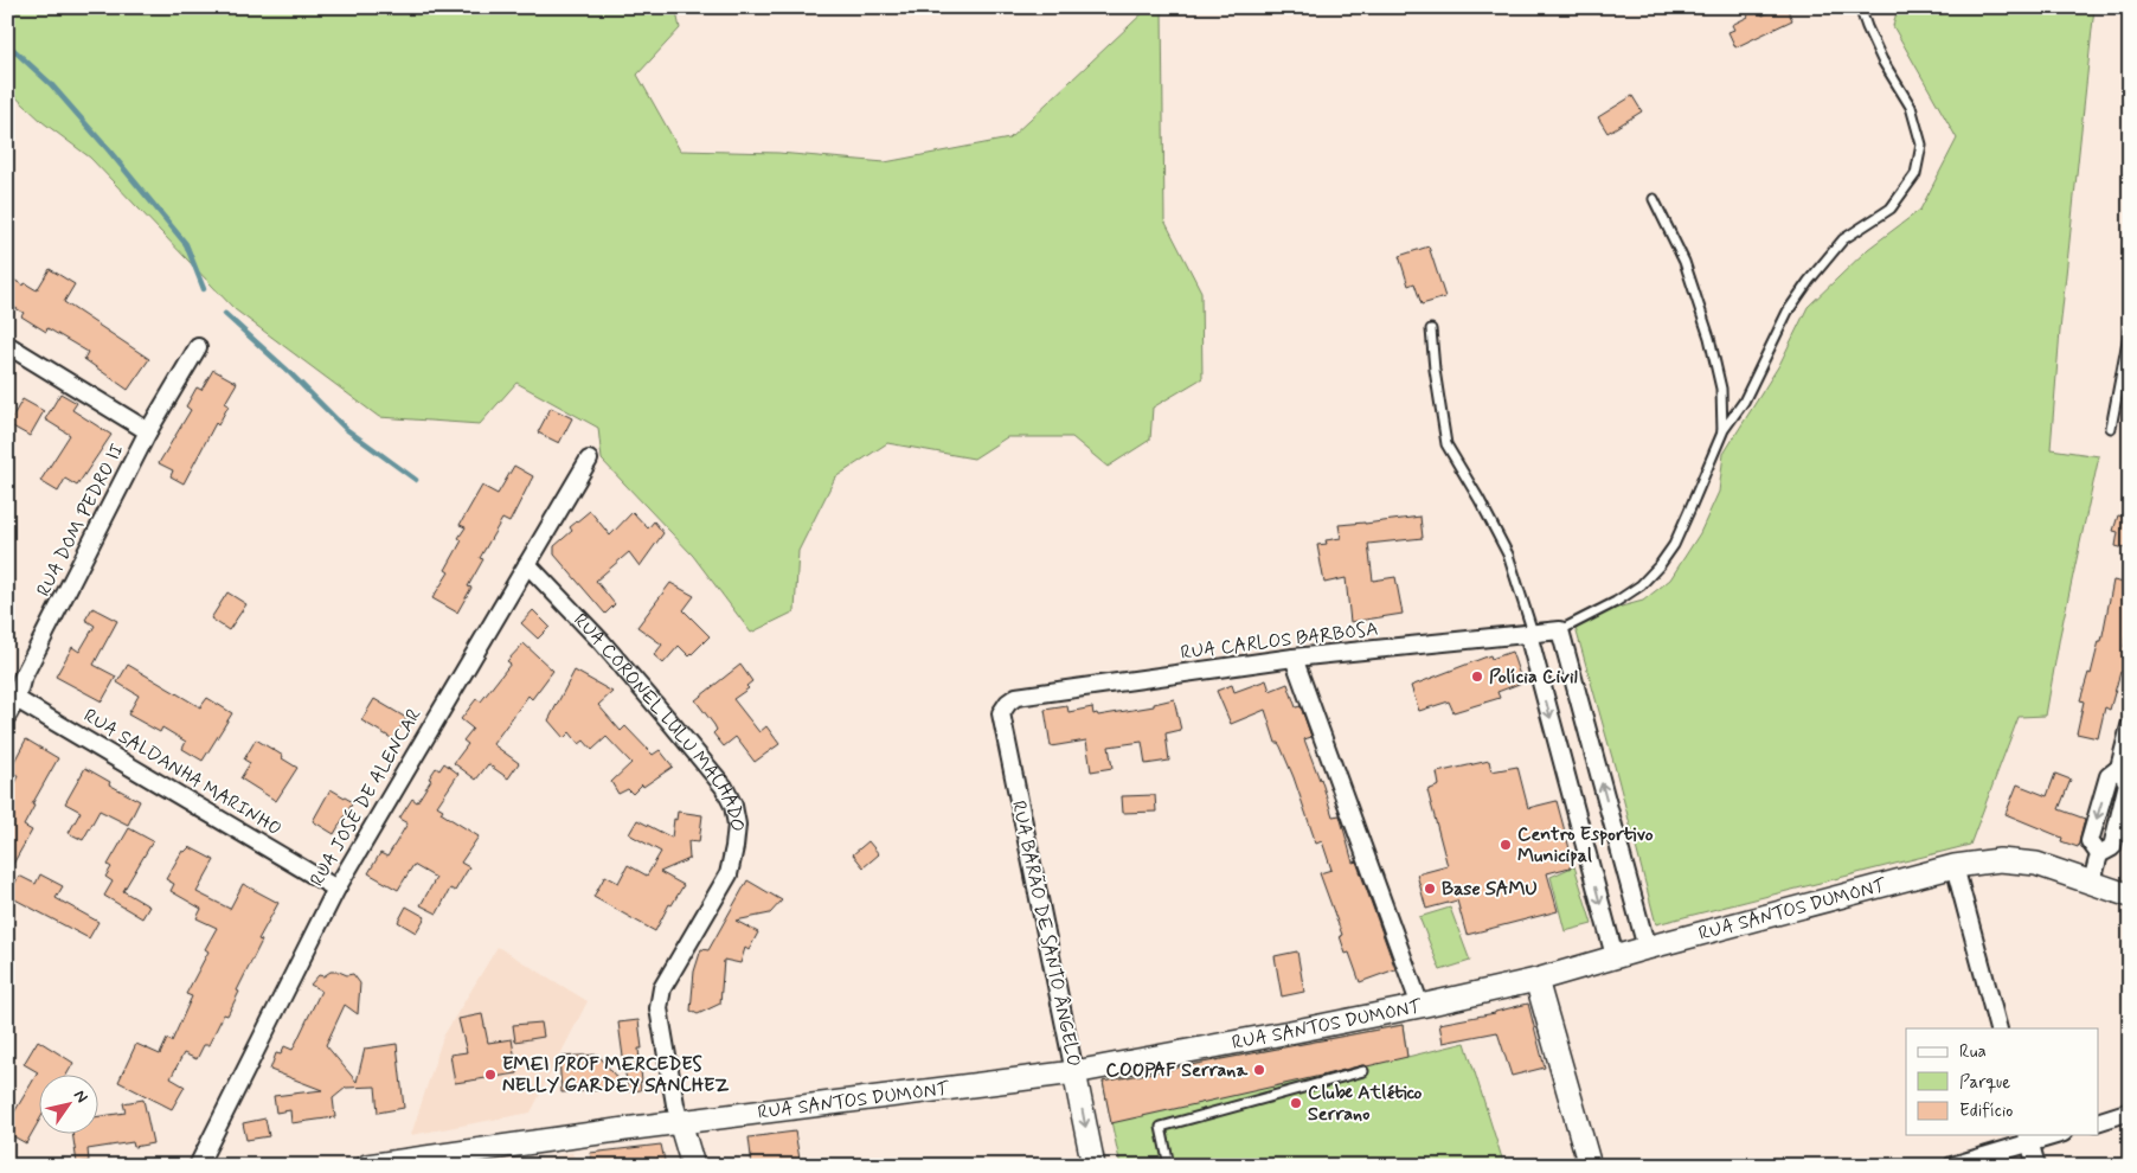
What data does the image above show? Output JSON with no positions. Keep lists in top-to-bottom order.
{
  "streets": {
    "main road": ["RUA CORONEL LULU MACHADO", "RUA SANTOS DUMONT", "RUA BARÃO DE SANTO ÂNGELO"],
    "street": [
      "RUA DOM PEDRO II",
      "RUA CARLOS BARBOSA",
      "RUA SALDANHA MARINHO",
      "RUA JOSÉ DE ALENCAR"
    ]
  },
  "crossings": [
    ["RUA DOM PEDRO II", "RUA SALDANHA MARINHO"],
    ["RUA CARLOS BARBOSA", "RUA BARÃO DE SANTO ÂNGELO"],
    ["RUA CORONEL LULU MACHADO", "RUA JOSÉ DE ALENCAR"],
    ["RUA CORONEL LULU MACHADO", "RUA SANTOS DUMONT"],
    ["RUA SALDANHA MARINHO", "RUA JOSÉ DE ALENCAR"],
    ["RUA SANTOS DUMONT", "RUA BARÃO DE SANTO ÂNGELO"]
  ],
  "places": [
    "Polícia Civil",
    "Centro Esportivo Municipal",
    "Base SAMU",
    "COOPAF Serrana",
    "EMEI PROF MERCEDES NELLY GARDEY SANCHEZ",
    "Clube Atlético Serrano"
  ],
  "legend": ["Rua", "Parque", "Edifício"],
  "north": "top right"
}
